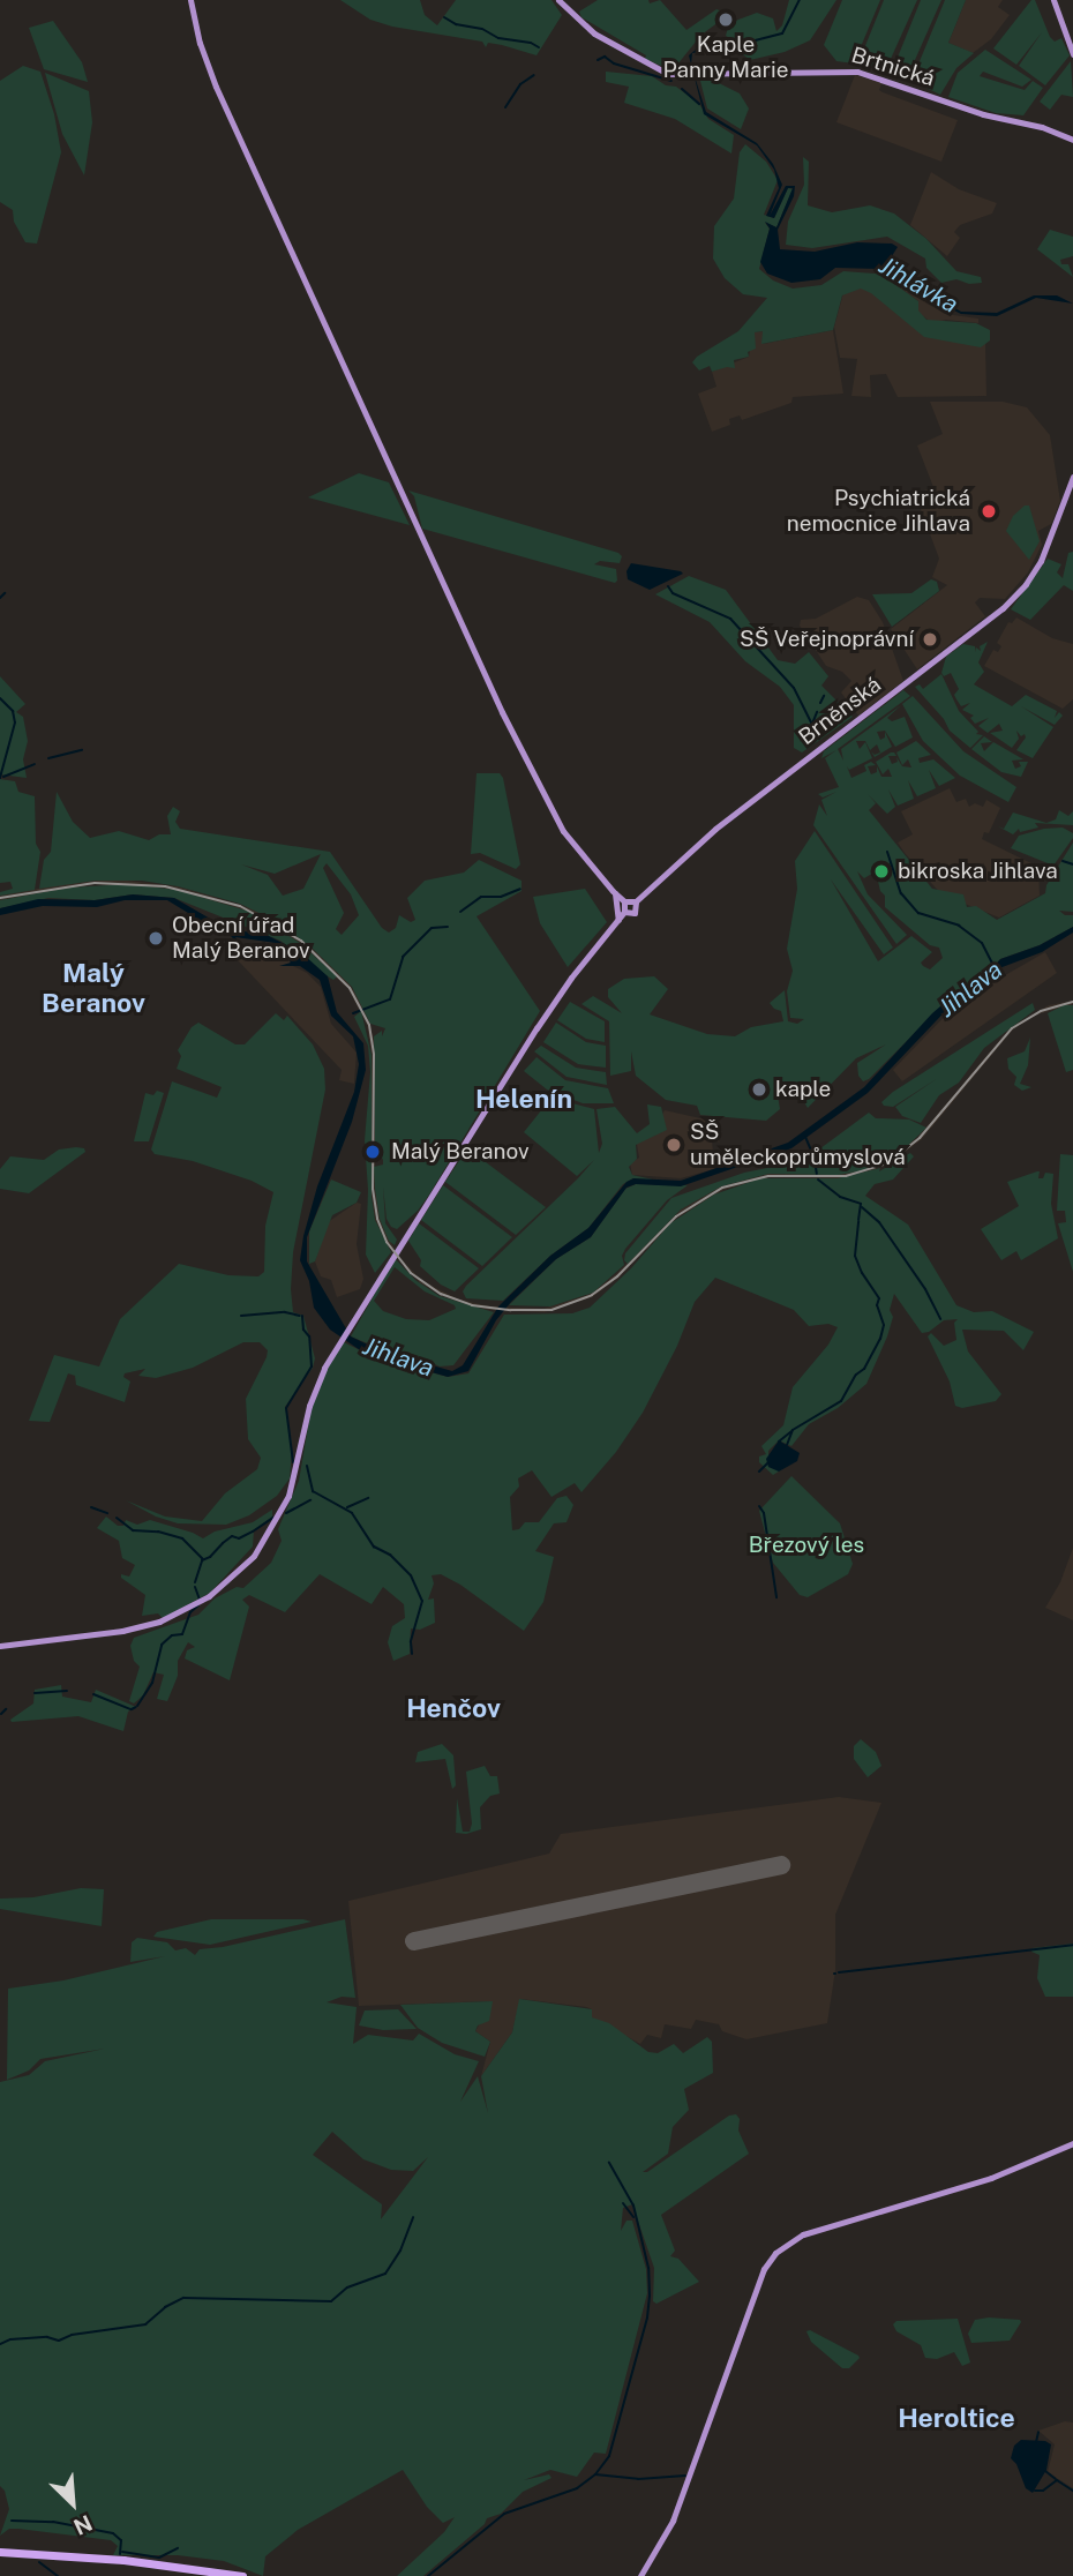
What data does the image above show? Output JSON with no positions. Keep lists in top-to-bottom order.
{
  "streets": {
    "main road": ["Brtnická", "Brněnská"]
  },
  "districts": [
    "Malý Beranov",
    "Helenín",
    "Henčov",
    "Heroltice"
  ],
  "water": ["Jihlávka", "Jihlava"],
  "parks": ["Březový les"],
  "places": [
    "Kaple Panny Marie",
    "Psychiatrická nemocnice Jihlava",
    "SŠ Veřejnoprávní",
    "bikroska Jihlava",
    "Obecní úřad Malý Beranov",
    "kaple",
    "SŠ uměleckoprůmyslová",
    "Malý Beranov"
  ],
  "north": "bottom right"
}
